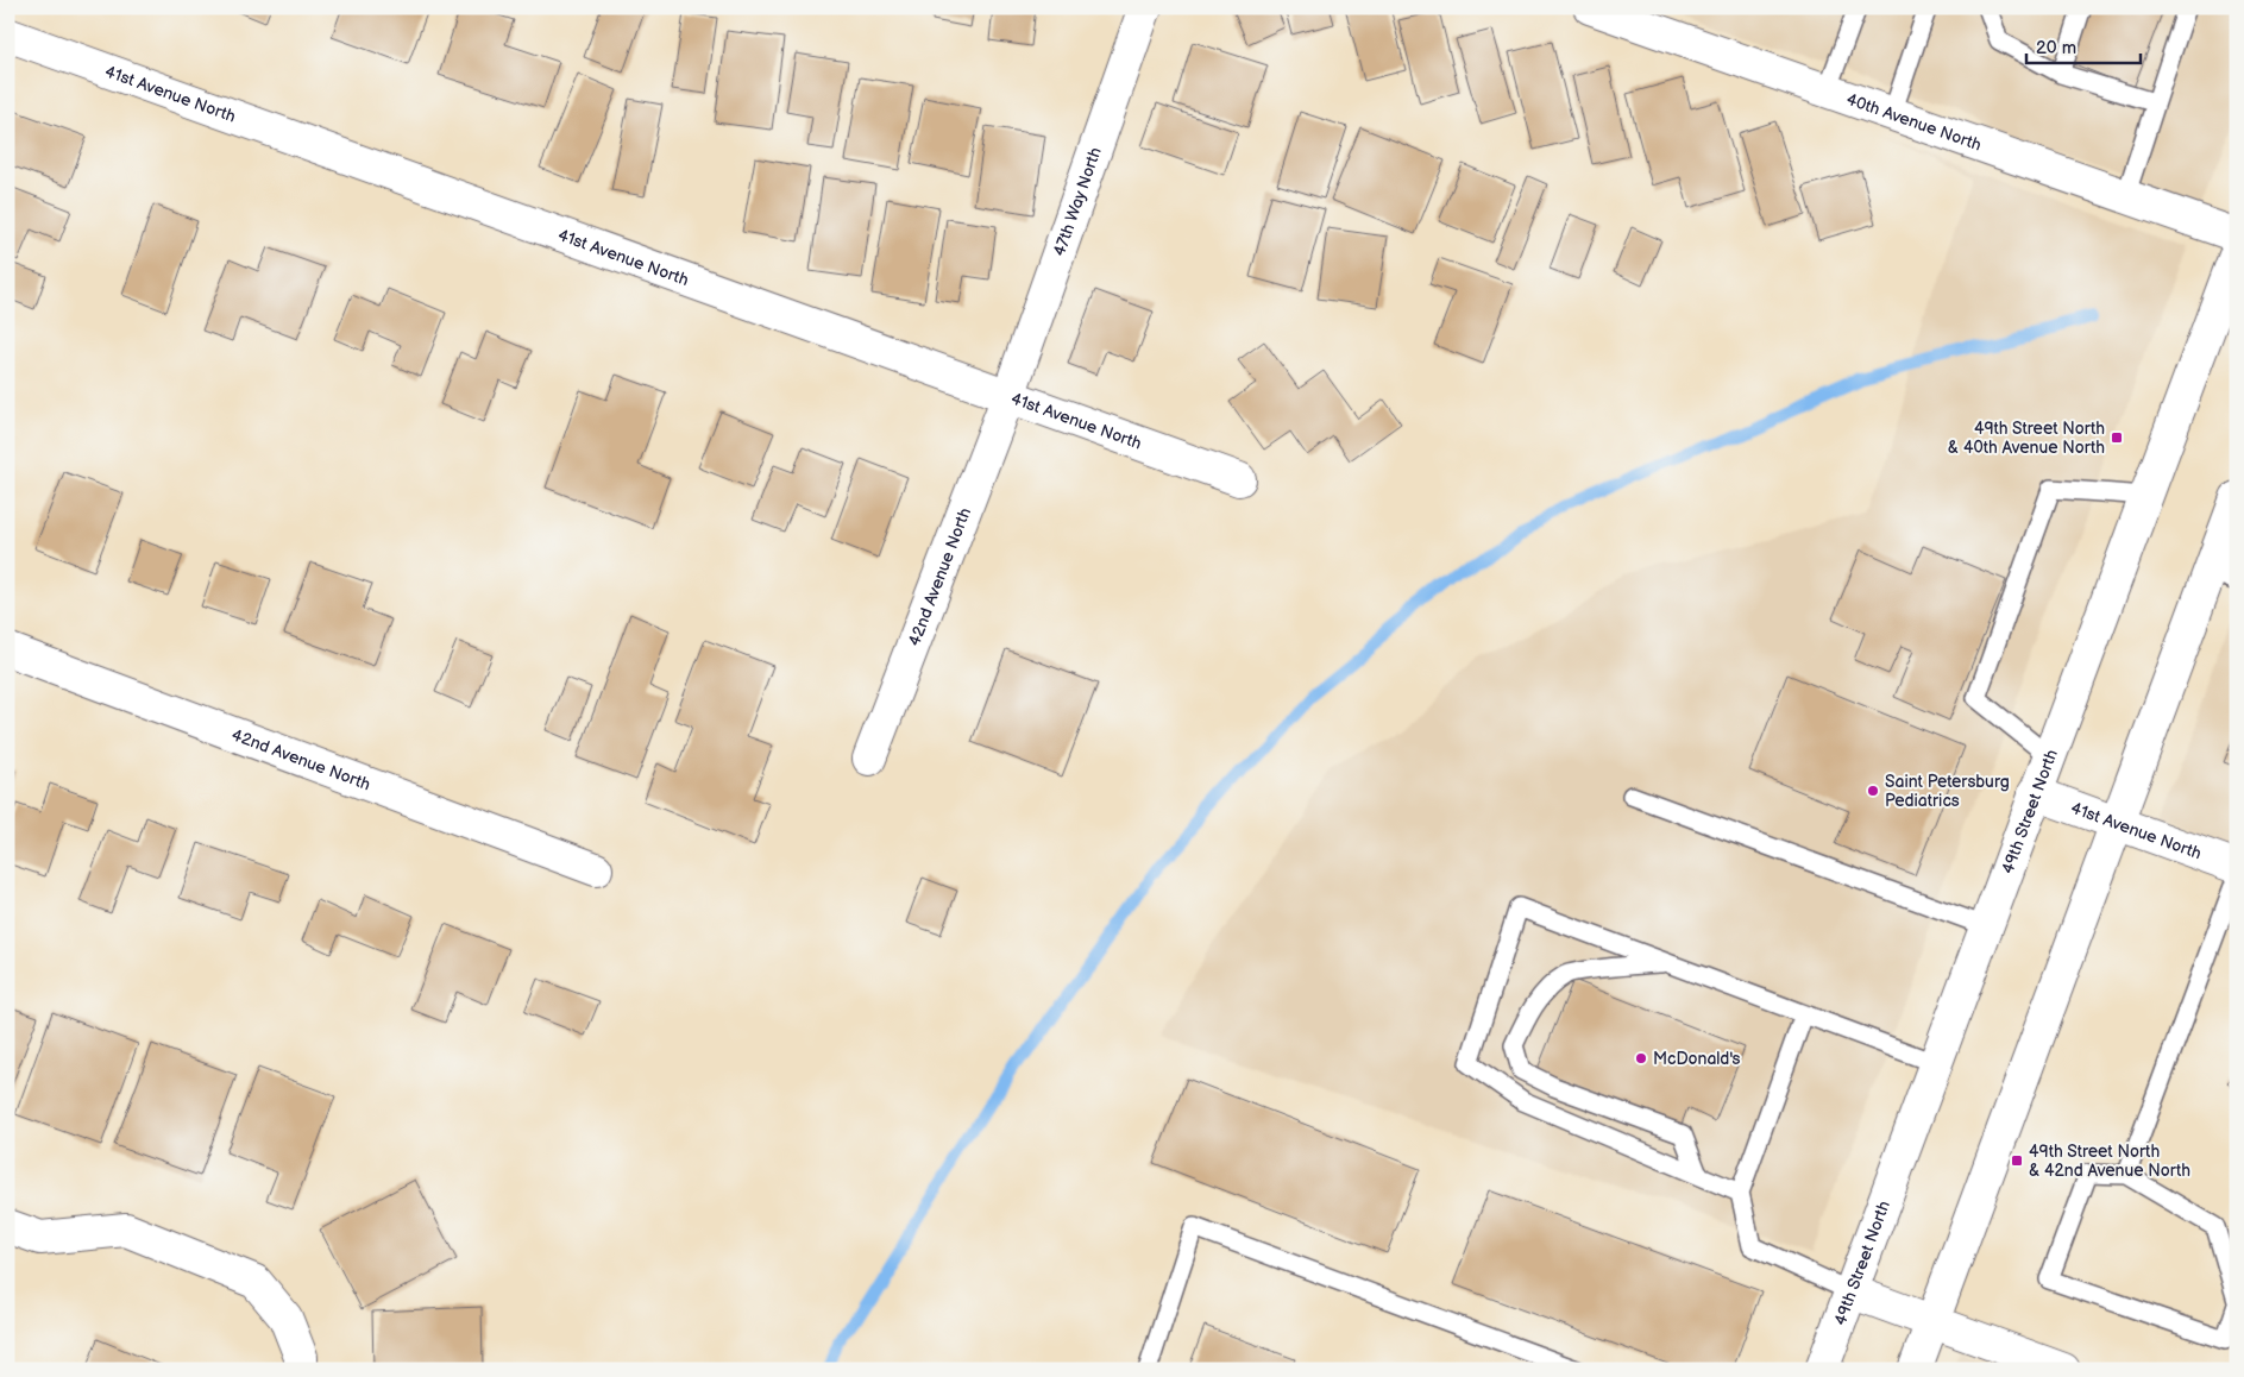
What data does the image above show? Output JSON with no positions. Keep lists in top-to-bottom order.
{
  "streets": {
    "street": [
      "41st Avenue North",
      "40th Avenue North",
      "47th Way North",
      "42nd Avenue North",
      "49th Street North"
    ]
  },
  "crossings": [
    ["41st Avenue North", "47th Way North"],
    ["41st Avenue North", "42nd Avenue North"],
    ["41st Avenue North", "49th Street North"],
    ["47th Way North", "42nd Avenue North"]
  ],
  "places": {
    "transit": ["49th Street North & 40th Avenue North", "49th Street North & 42nd Avenue North"],
    "other": ["Saint Petersburg Pediatrics", "McDonald's"]
  },
  "scale_bar": "20 m"
}
